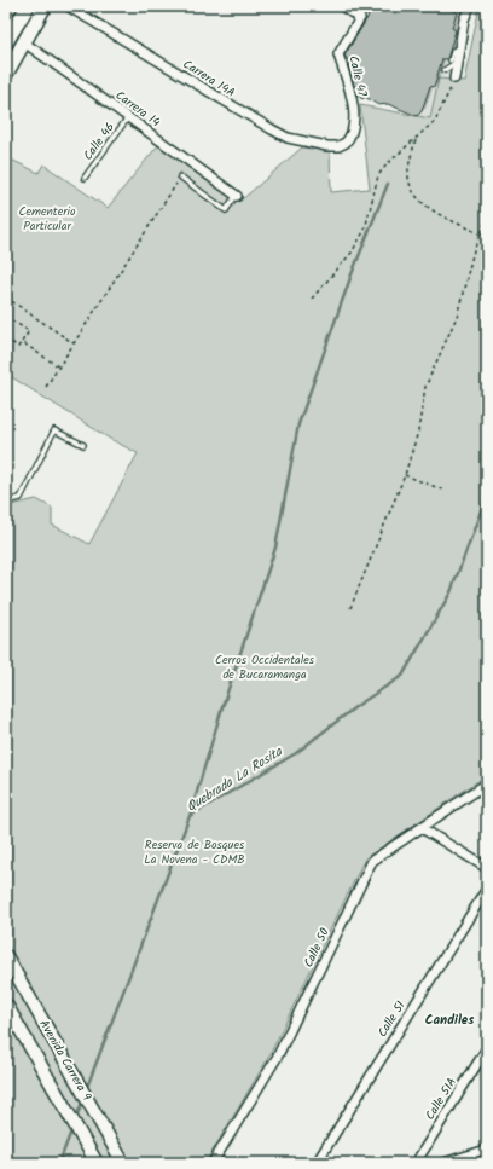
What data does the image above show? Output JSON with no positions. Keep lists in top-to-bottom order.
{
  "streets": {
    "main road": ["Avenida Carrera 9"],
    "street": [
      "Calle 47",
      "Carrera 14A",
      "Carrera 14",
      "Calle 50",
      "Calle 51",
      "Calle 51A"
    ],
    "lane": ["Calle 46"]
  },
  "crossings": [
    ["Calle 47", "Carrera 14A"],
    ["Carrera 14", "Calle 46"]
  ],
  "districts": ["Candiles"],
  "water": ["Quebrada La Rosita"],
  "parks": ["Cementerio Particular", "Cerros Occidentales de Bucaramanga", "Reserva de Bosques La Novena - CDMB"]
}
